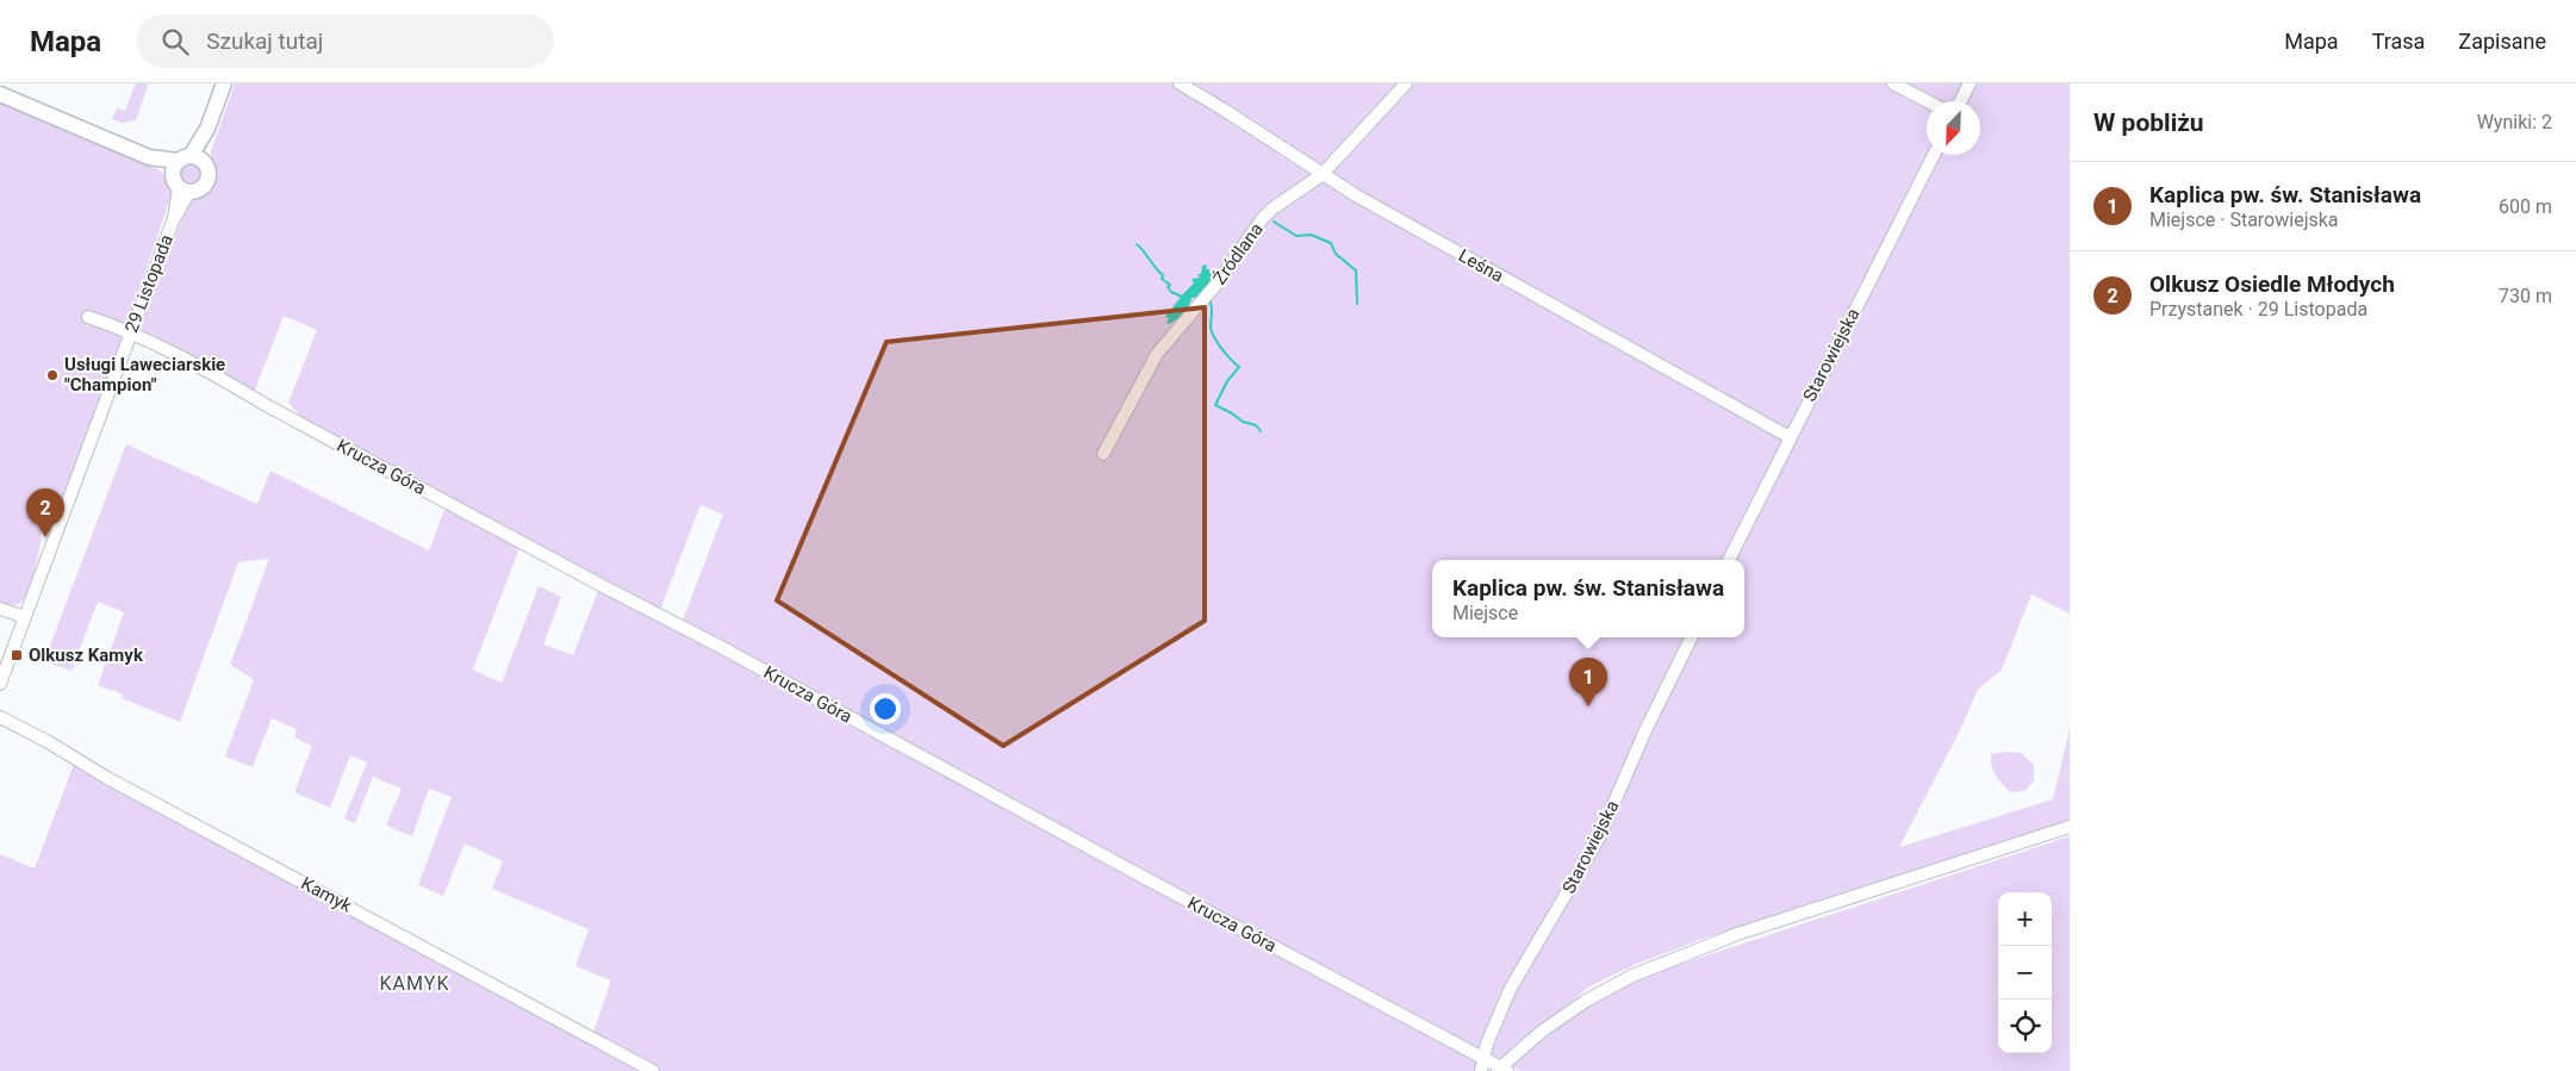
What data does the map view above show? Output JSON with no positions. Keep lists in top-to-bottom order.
{
  "streets": {
    "street": [
      "Źródlana",
      "Leśna",
      "29 Listopada",
      "Starowiejska",
      "Krucza Góra",
      "Kamyk"
    ]
  },
  "crossings": [
    ["Źródlana", "Leśna"],
    ["Leśna", "Starowiejska"],
    ["29 Listopada", "Krucza Góra"],
    ["Starowiejska", "Krucza Góra"]
  ],
  "districts": ["KAMYK"],
  "places": {
    "other": ["Usługi Laweciarskie \"Champion\""],
    "transit": ["Olkusz Kamyk"]
  },
  "north": "bottom left",
  "page": {
    "header": "Mapa",
    "search": "Szukaj tutaj",
    "nav": ["Mapa", "Trasa", "Zapisane"],
    "heading": ["W pobliżu", "Wyniki: 2"],
    "list": [
      {
        "mark": "1",
        "name": "Kaplica pw. św. Stanisława",
        "note": "Miejsce · Starowiejska",
        "value": "600 m"
      },
      {
        "mark": "2",
        "name": "Olkusz Osiedle Młodych",
        "note": "Przystanek · 29 Listopada",
        "value": "730 m"
      }
    ],
    "pins": ["2", "1"],
    "popup": ["Kaplica pw. św. Stanisława", "Miejsce"],
    "map_buttons": ["+", "−"]
  }
}
